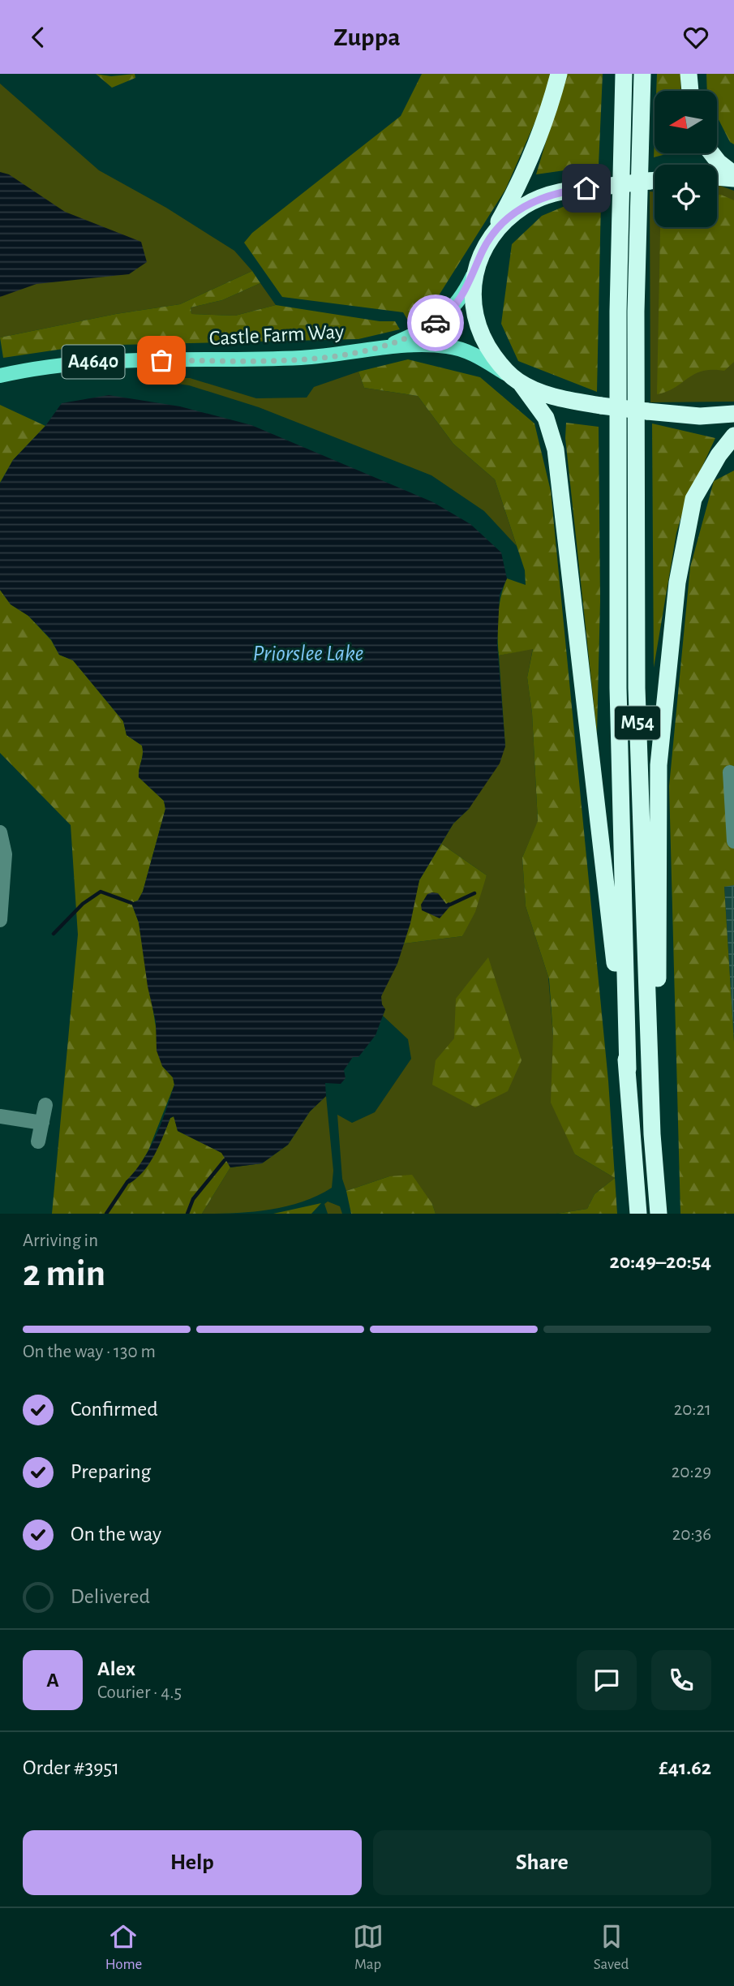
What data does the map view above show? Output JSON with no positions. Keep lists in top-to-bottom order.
{
  "streets": {
    "highway": ["M54"],
    "main road": ["Castle Farm Way", "A4640"]
  },
  "water": ["Priorslee Lake"],
  "north": "left",
  "page": {
    "header": "Zuppa",
    "heading": ["2 min", "Arriving in", "20:49–20:54"],
    "panel": [
      "Alex",
      "Courier · 4.5",
      "Order #3951",
      "£41.62"
    ],
    "bar": "On the way · 130 m",
    "list": [
      ["Confirmed", "20:21"],
      ["Preparing", "20:29"],
      ["On the way", "20:36"],
      "Delivered"
    ],
    "round": "A",
    "buttons": ["Help", "Share"],
    "tabs": ["Home", "Map", "Saved"]
  }
}
